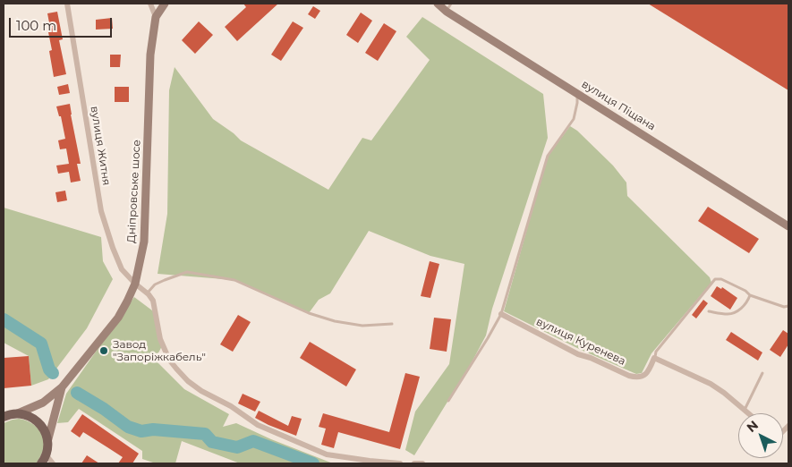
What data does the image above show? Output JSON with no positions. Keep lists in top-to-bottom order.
{
  "streets": {
    "street": [
      "вулиця Піщана",
      "вулиця Житня",
      "Дніпровське шосе",
      "вулиця Куренева"
    ]
  },
  "crossings": [
    ["вулиця Житня", "Дніпровське шосе"]
  ],
  "places": ["Завод \"Запоріжкабель\""],
  "scale_bar": "100 m",
  "north": "top left"
}
